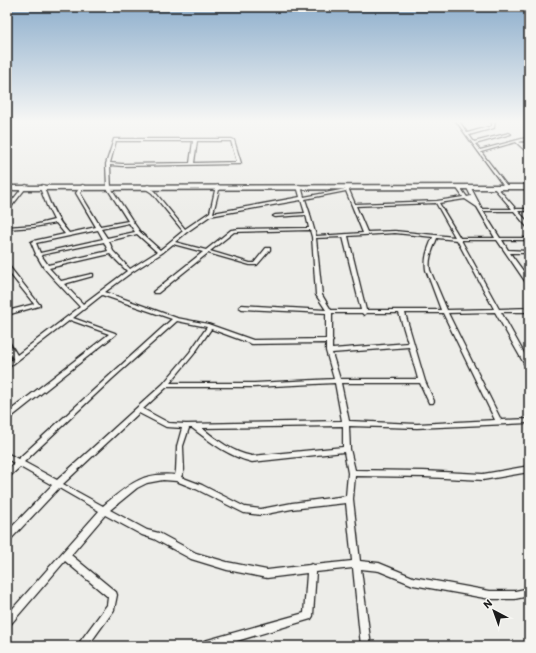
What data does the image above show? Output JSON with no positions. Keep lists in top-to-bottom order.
{
  "north": "top left"
}
